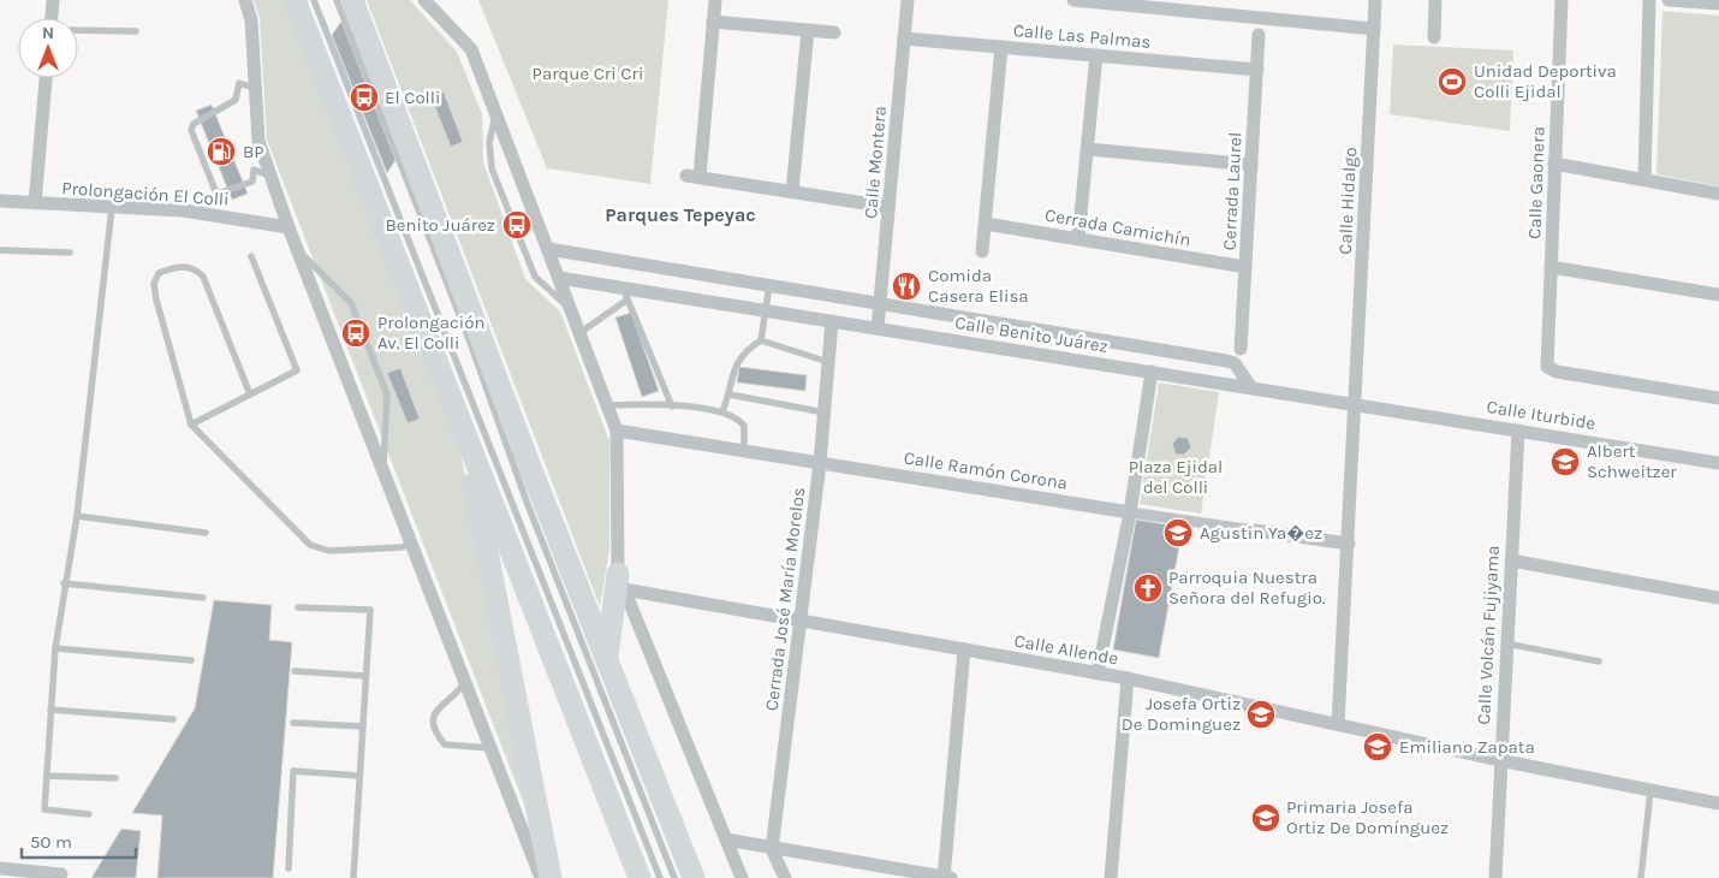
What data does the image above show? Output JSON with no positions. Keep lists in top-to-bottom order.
{
  "streets": {
    "street": [
      "Calle Las Palmas",
      "Calle Montera",
      "Calle Gaonera",
      "Cerrada Laurel",
      "Prolongación El Colli",
      "Calle Hidalgo",
      "Cerrada Camichín",
      "Calle Benito Juárez",
      "Calle Iturbide",
      "Calle Ramón Corona",
      "Cerrada José María Morelos",
      "Calle Volcán Fujiyama",
      "Calle Allende"
    ]
  },
  "crossings": [
    ["Calle Las Palmas", "Calle Montera"],
    ["Calle Las Palmas", "Cerrada Laurel"],
    ["Calle Montera", "Calle Benito Juárez"],
    ["Cerrada Laurel", "Cerrada Camichín"],
    ["Calle Hidalgo", "Calle Benito Juárez"],
    ["Calle Hidalgo", "Calle Iturbide"],
    ["Calle Hidalgo", "Calle Ramón Corona"],
    ["Calle Hidalgo", "Calle Allende"],
    ["Calle Benito Juárez", "Calle Iturbide"],
    ["Calle Benito Juárez", "Cerrada José María Morelos"],
    ["Calle Iturbide", "Calle Volcán Fujiyama"],
    ["Calle Ramón Corona", "Cerrada José María Morelos"],
    ["Cerrada José María Morelos", "Calle Allende"],
    ["Calle Volcán Fujiyama", "Calle Allende"]
  ],
  "districts": ["Parques Tepeyac"],
  "parks": ["Parque Cri Cri", "Plaza Ejidal del Colli"],
  "places": {
    "sports": ["Unidad Deportiva Colli Ejidal"],
    "bus stop": ["El Colli", "Benito Juárez", "Prolongación Av. El Colli"],
    "fuel station": ["BP"],
    "restaurant": ["Comida Casera Elisa"],
    "school or university": [
      "Albert Schweitzer",
      "Agustin Ya�ez",
      "Josefa Ortiz De Dominguez",
      "Emiliano Zapata",
      "Primaria Josefa Ortiz De Domínguez"
    ],
    "church": ["Parroquia Nuestra Señora del Refugio."]
  },
  "scale_bar": "50 m",
  "north": "top"
}
